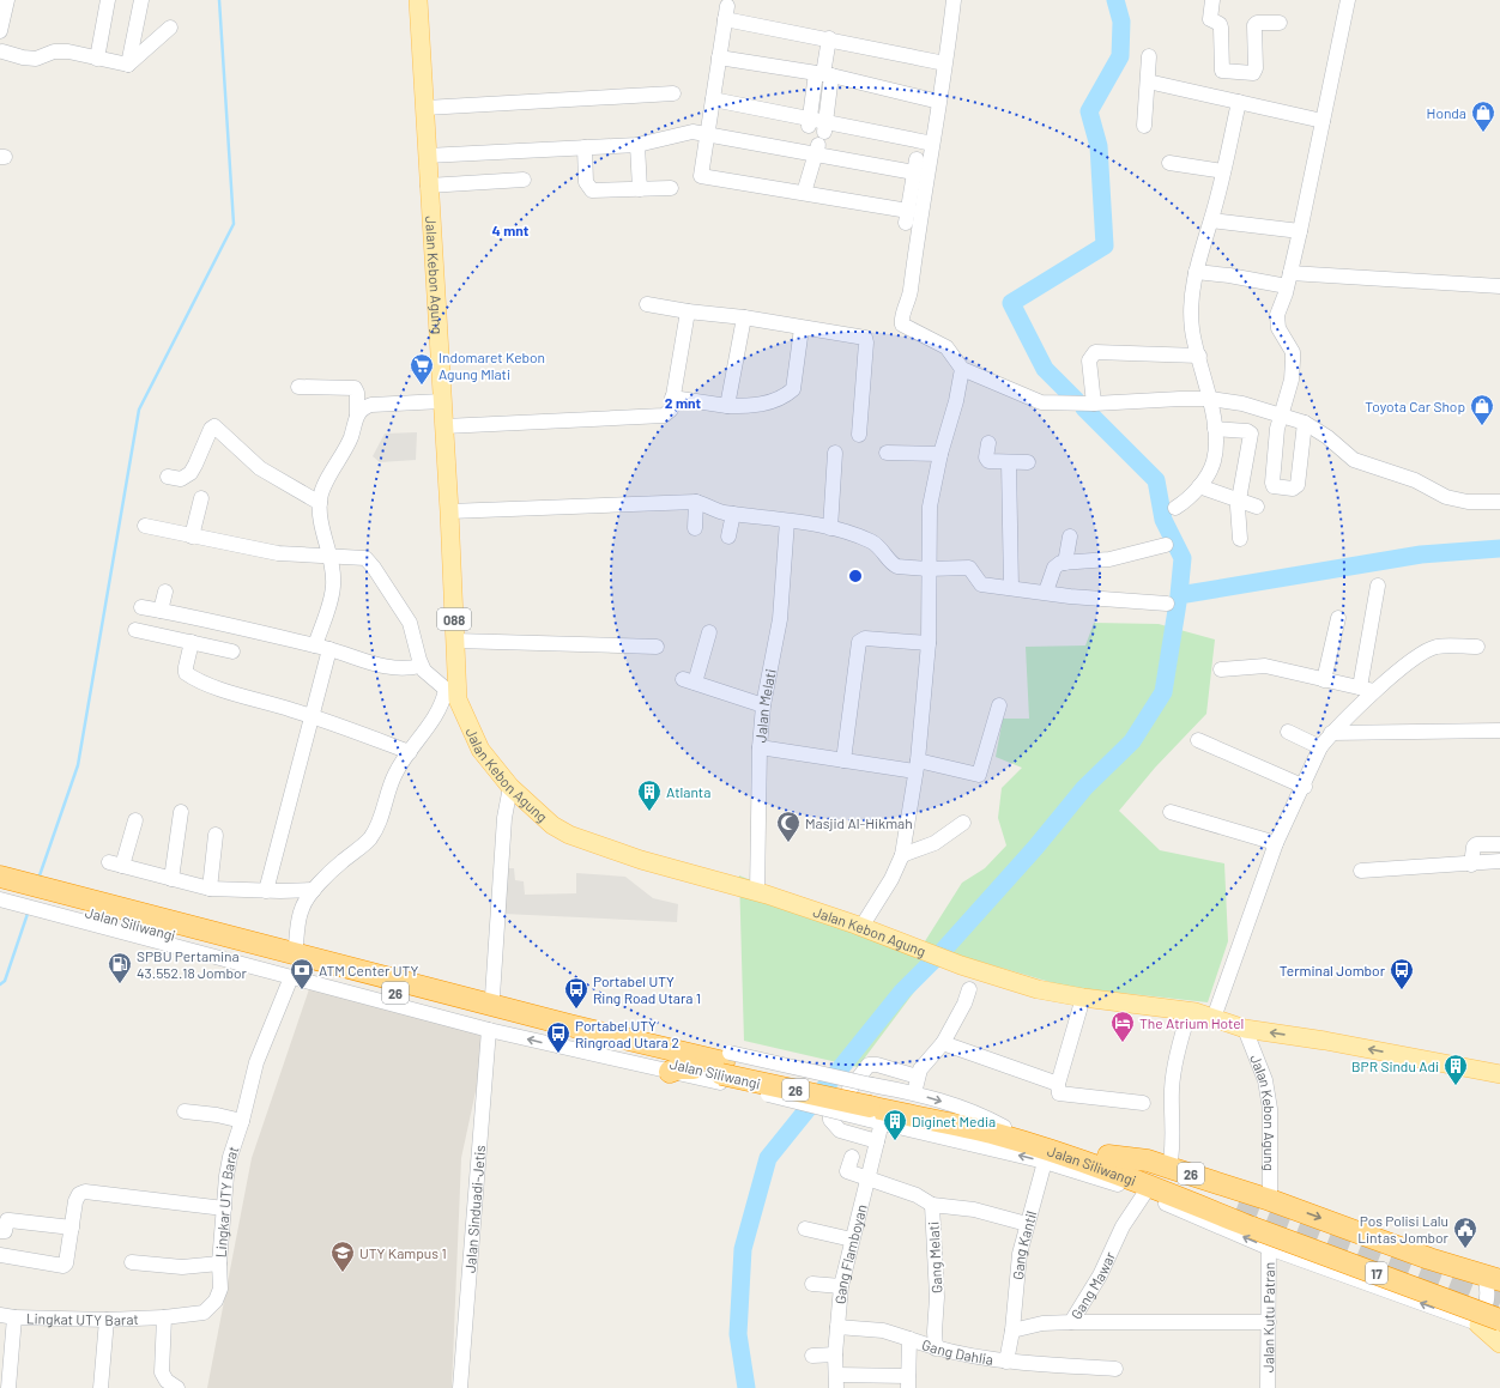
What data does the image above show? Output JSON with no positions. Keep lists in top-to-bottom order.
{
  "streets": {
    "highway": ["Jalan Siliwangi", "26", "17"],
    "main road": ["Jalan Kebon Agung", "088"],
    "street": [
      "Jalan Melati",
      "Lingkar UTY Barat",
      "Jalan Sinduadi-Jetis",
      "Gang Kantil",
      "Gang Flamboyan",
      "Gang Melati",
      "Gang Mawar",
      "Lingkat UTY Barat",
      "Jalan Kutu Patran",
      "Gang Dahlia"
    ]
  },
  "crossings": [
    ["Jalan Kebon Agung", "Jalan Melati"],
    ["Jalan Kebon Agung", "26"],
    ["Jalan Siliwangi", "26"],
    ["Jalan Siliwangi", "Gang Kantil"],
    ["Jalan Siliwangi", "Gang Flamboyan"],
    ["Lingkar UTY Barat", "Lingkat UTY Barat"],
    ["Gang Kantil", "Gang Melati"],
    ["Gang Kantil", "Gang Mawar"],
    ["Gang Flamboyan", "Gang Dahlia"],
    ["Gang Melati", "Gang Dahlia"]
  ],
  "places": {
    "shop": ["Honda", "Toyota Car Shop"],
    "supermarket": ["Indomaret Kebon Agung Mlati"],
    "building": ["Atlanta", "BPR Sindu Adi", "Diginet Media"],
    "mosque": ["Masjid Al-Hikmah"],
    "fuel station": ["SPBU Pertamina 43.552.18 Jombor"],
    "bank": ["ATM Center UTY"],
    "bus stop": ["Terminal Jombor", "Portabel UTY Ring Road Utara 1", "Portabel UTY Ringroad Utara 2"],
    "hotel": ["The Atrium Hotel"],
    "public building": ["Pos Polisi Lalu Lintas Jombor"],
    "school or university": ["UTY Kampus 1"]
  },
  "rings": ["4 mnt", "2 mnt"]
}
